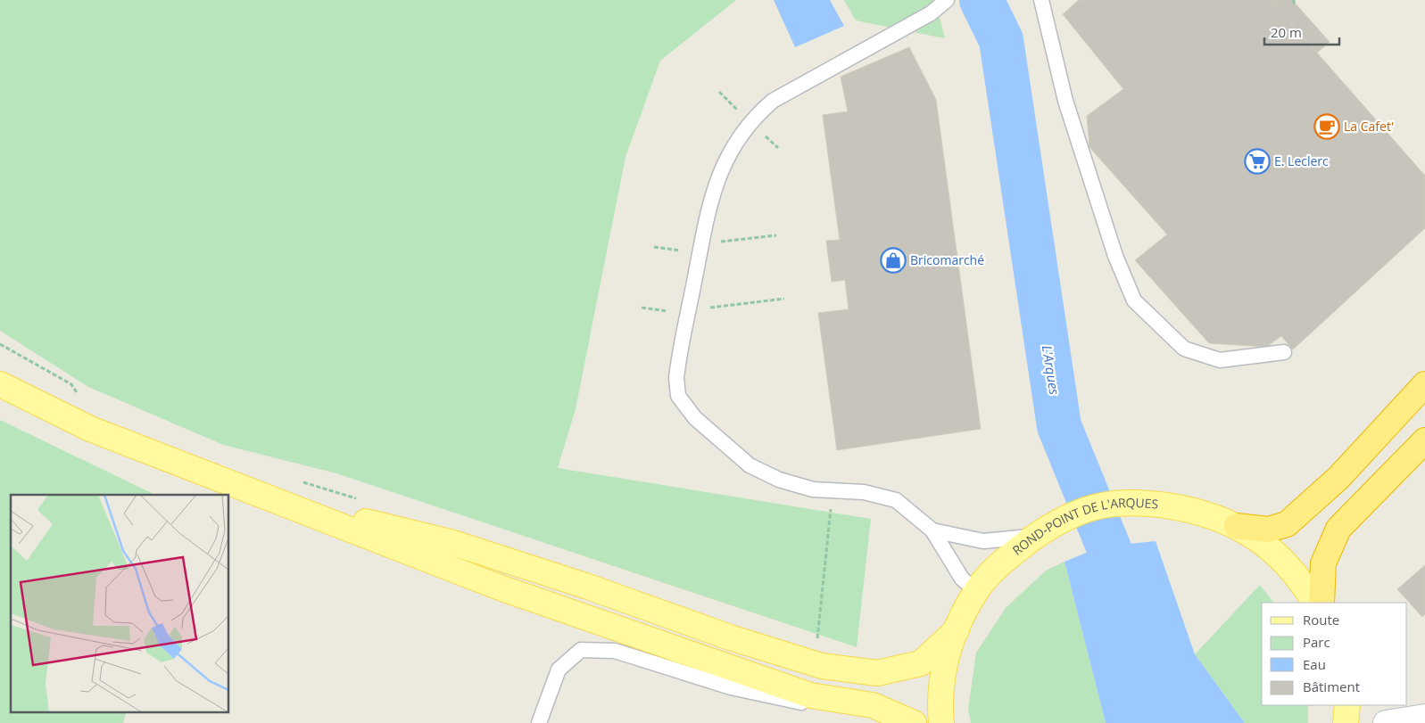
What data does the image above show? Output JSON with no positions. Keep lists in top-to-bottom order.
{
  "streets": {
    "main road": ["ROND-POINT DE L'ARQUES"]
  },
  "water": ["L'Arques"],
  "places": {
    "cafe": ["La Cafet'"],
    "supermarket": ["E. Leclerc"],
    "shop": ["Bricomarché"]
  },
  "legend": [
    "Route",
    "Parc",
    "Eau",
    "Bâtiment"
  ],
  "scale_bar": "20 m"
}
